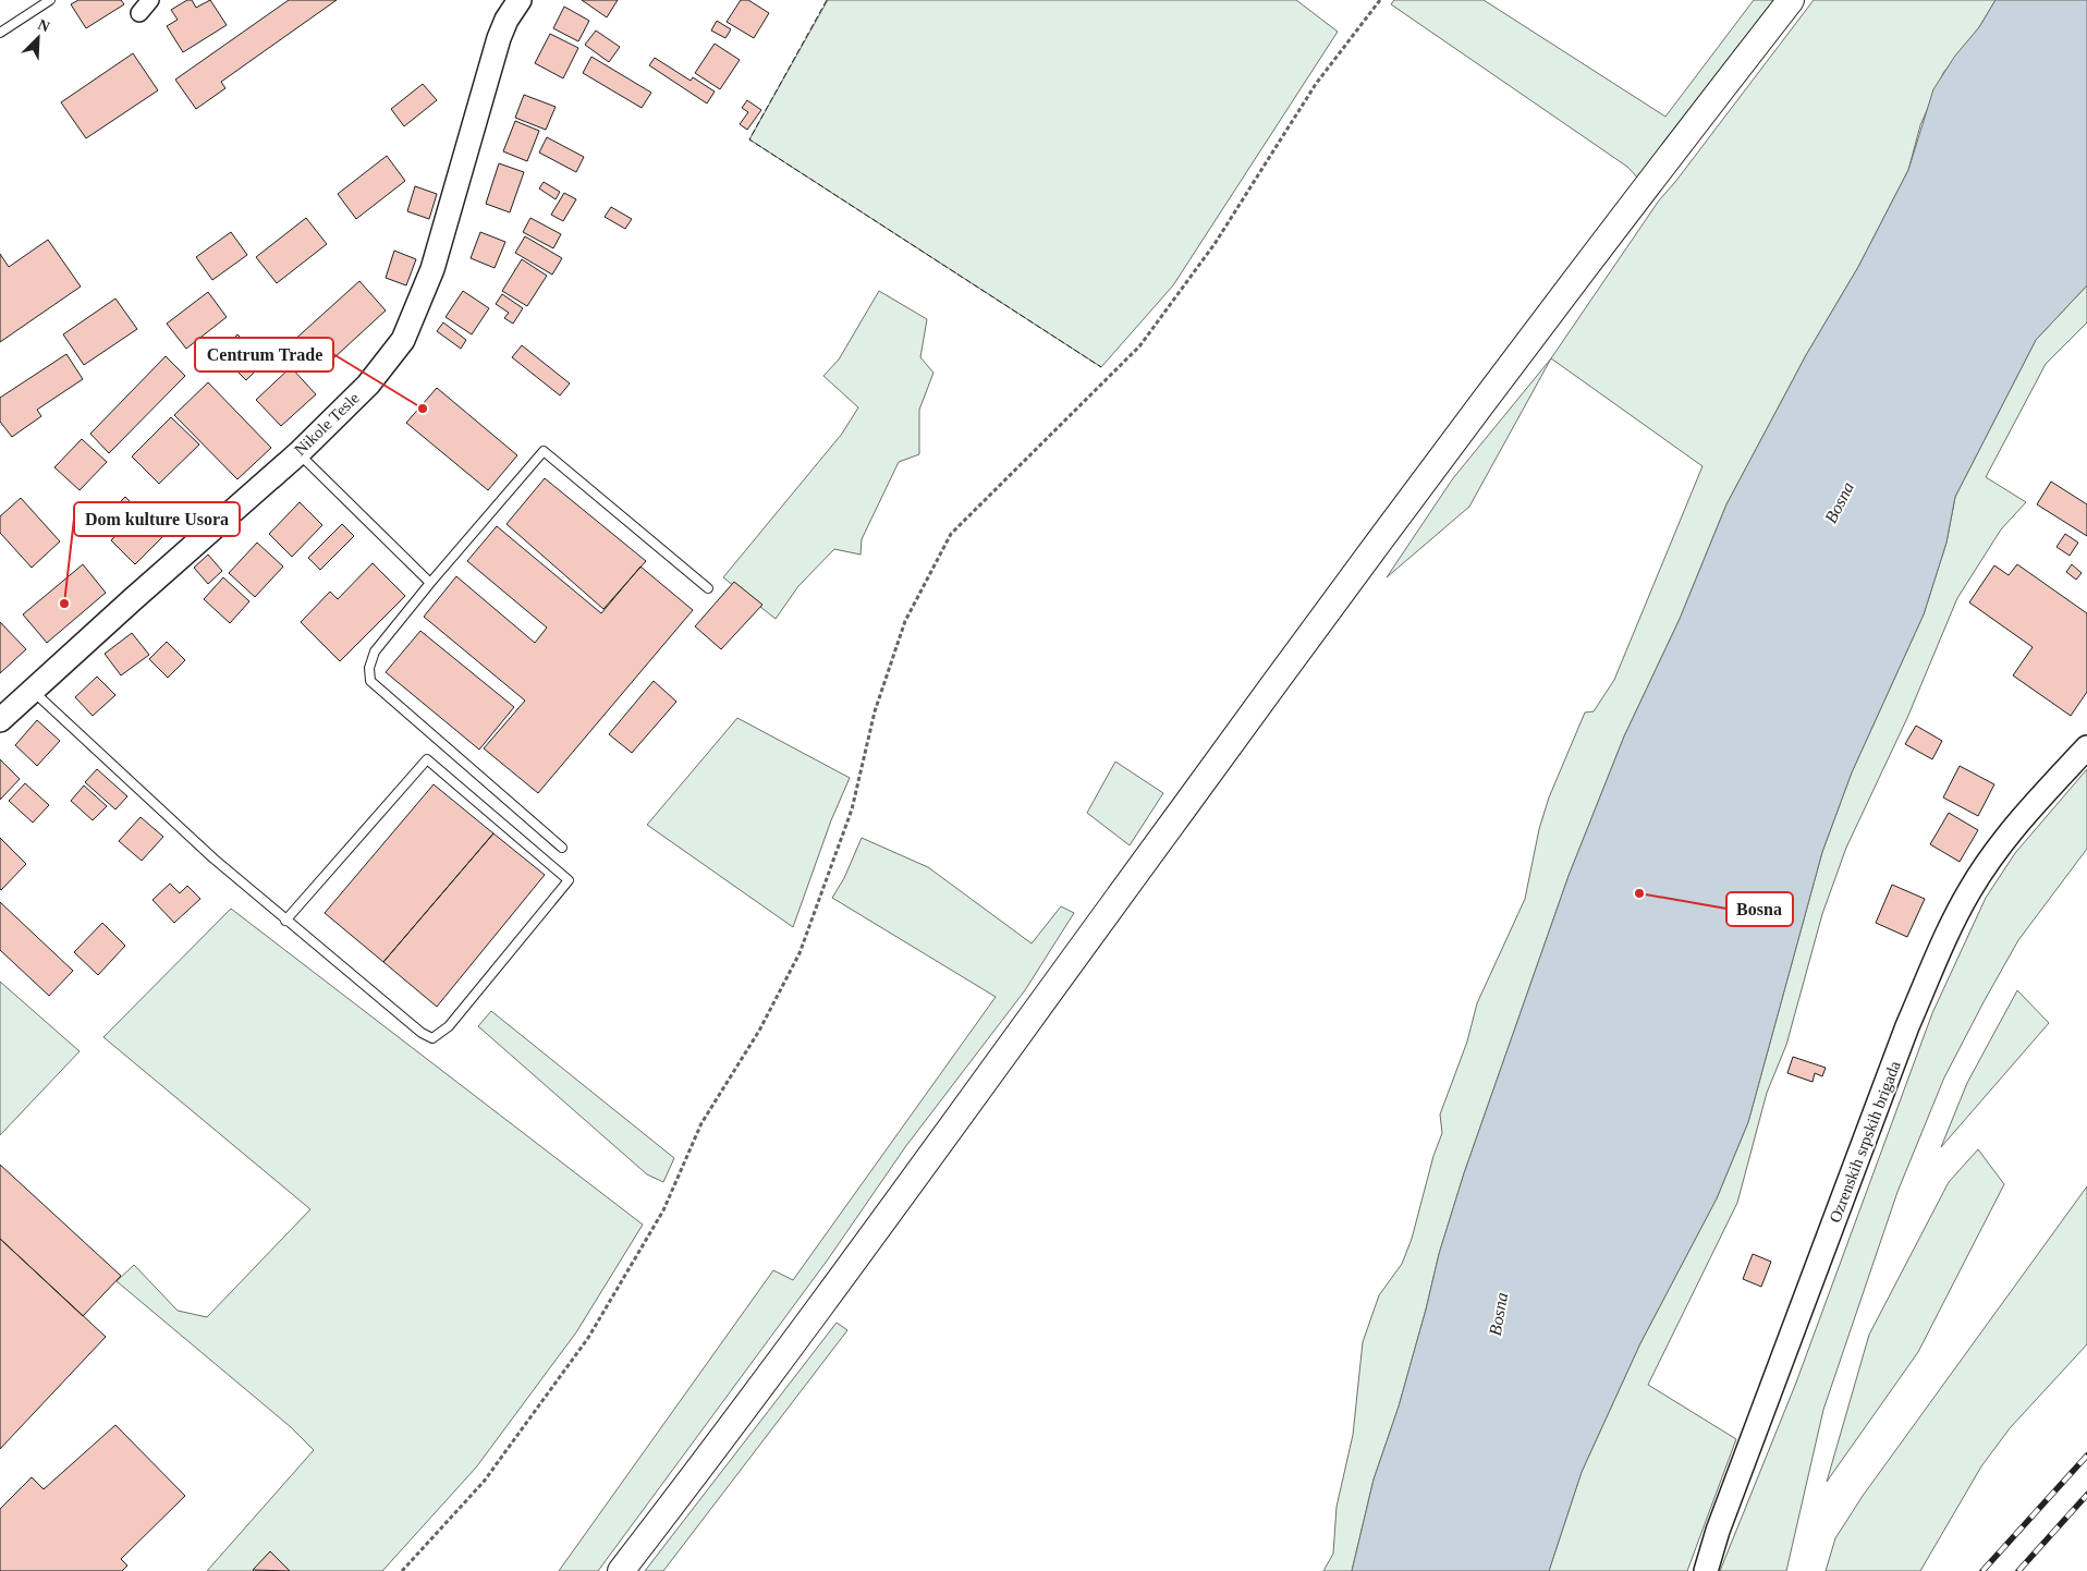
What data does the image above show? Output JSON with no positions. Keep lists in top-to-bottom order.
{
  "streets": {
    "street": ["Nikole Tesle", "Ozrenskih srpskih brigada"]
  },
  "water": ["Bosna"],
  "places": ["Centrum Trade", "Dom kulture Usora", "Bosna"],
  "north": "top right"
}
